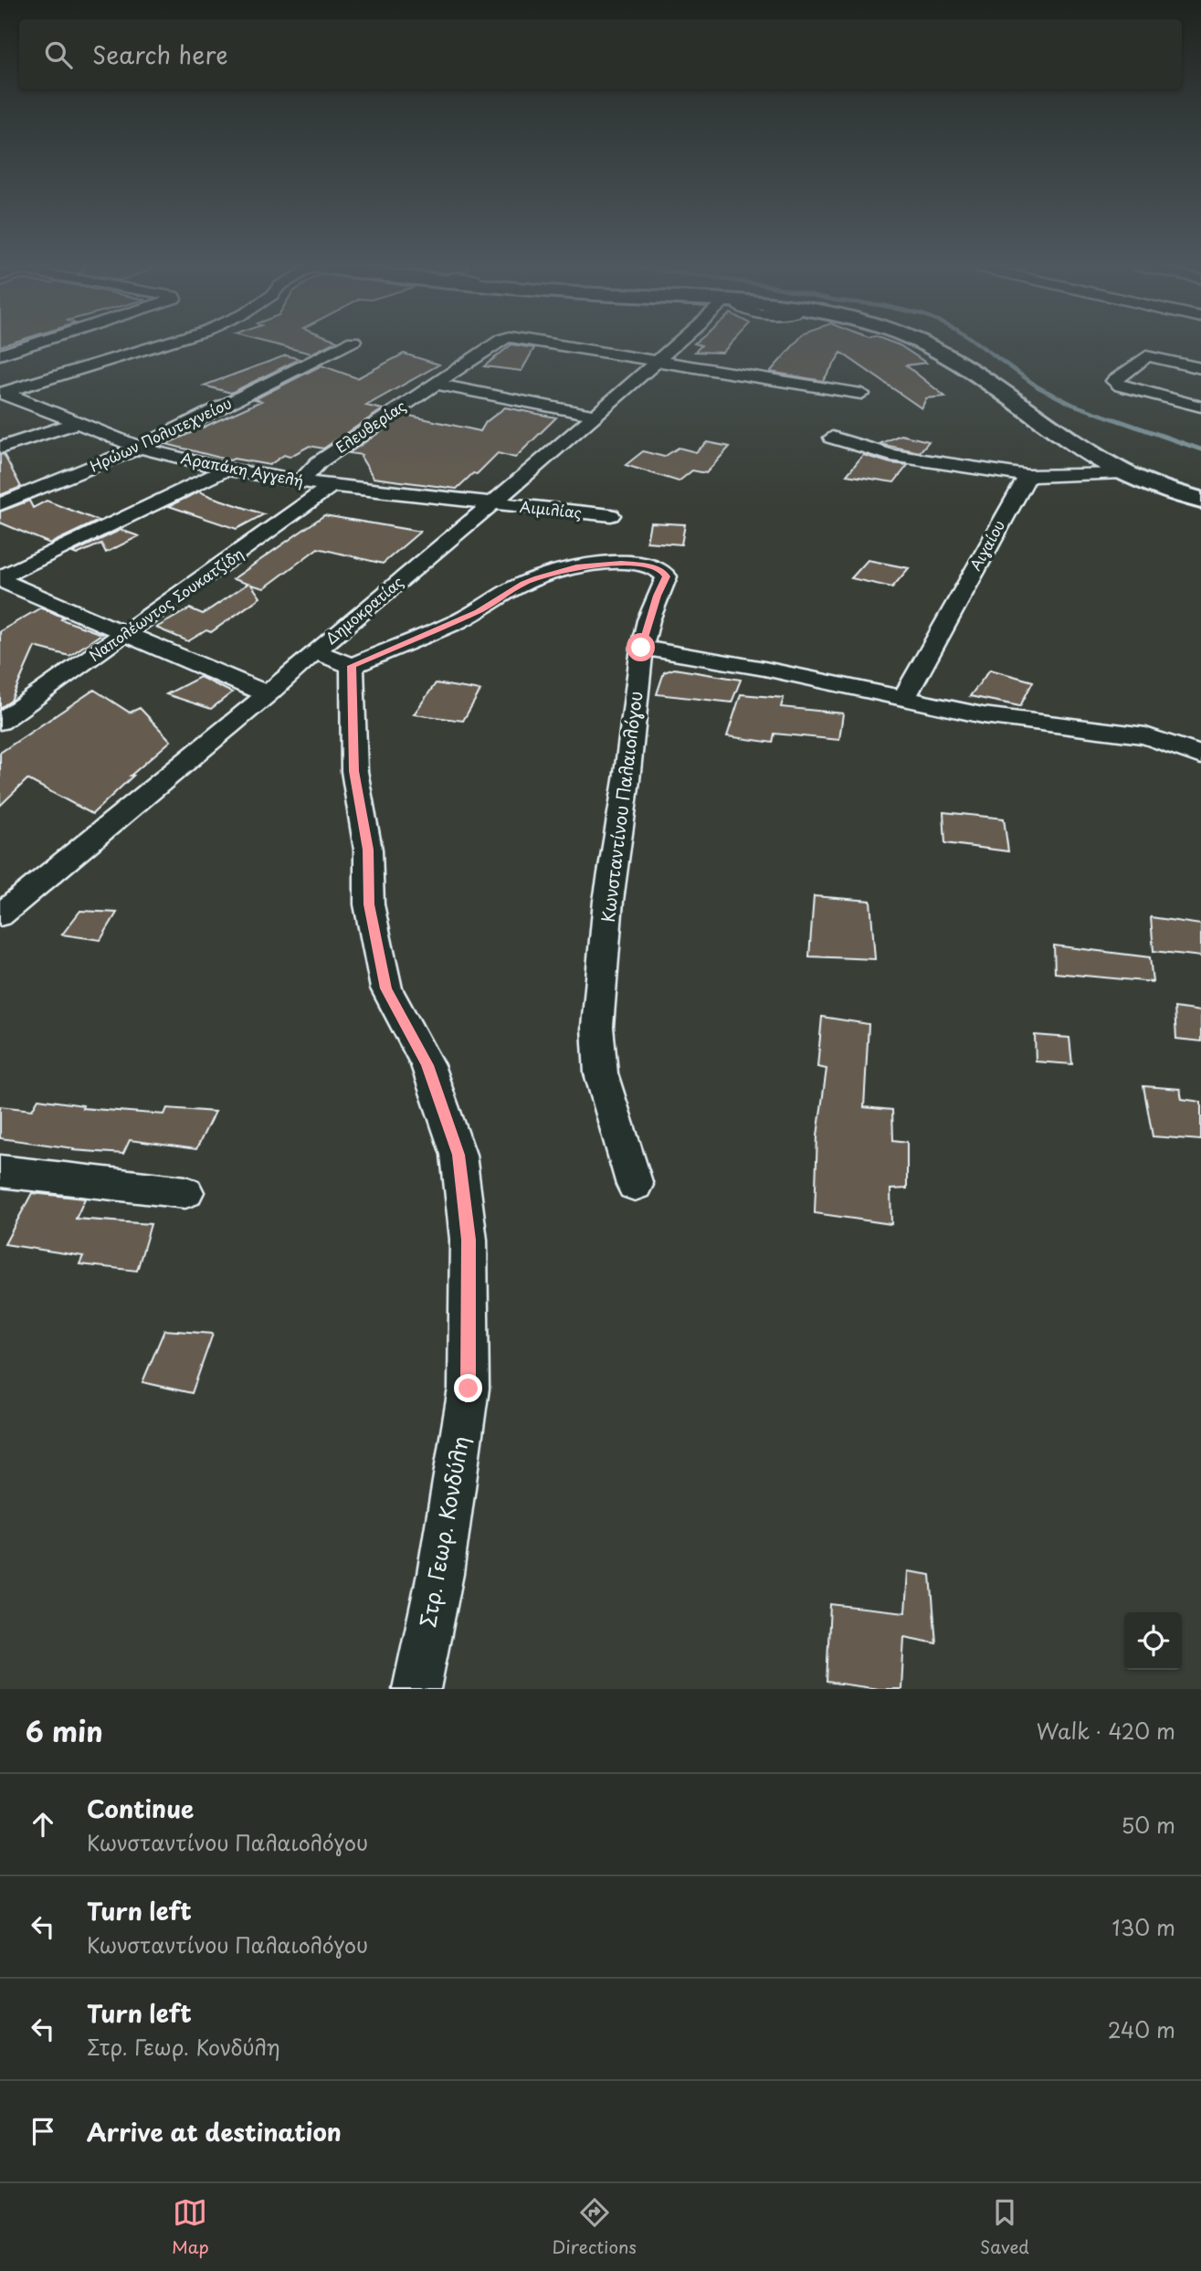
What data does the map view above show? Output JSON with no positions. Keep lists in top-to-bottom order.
{
  "streets": {
    "street": [
      "Ελευθερίας",
      "Ηρώων Πολυτεχνείου",
      "Αραπάκη Αγγελή",
      "Αιμιλίας",
      "Αιγαίου",
      "Ναπολέωντος Σουκατζίδη",
      "Δημοκρατίας",
      "Κωνσταντίνου Παλαιολόγου",
      "Στρ. Γεωρ. Κονδύλη"
    ]
  },
  "crossings": [
    ["Ελευθερίας", "Αραπάκη Αγγελή"],
    ["Ελευθερίας", "Δημοκρατίας"],
    ["Ηρώων Πολυτεχνείου", "Αραπάκη Αγγελή"],
    ["Αραπάκη Αγγελή", "Αιμιλίας"],
    ["Αραπάκη Αγγελή", "Ναπολέωντος Σουκατζίδη"],
    ["Αραπάκη Αγγελή", "Δημοκρατίας"],
    ["Αιμιλίας", "Δημοκρατίας"],
    ["Κωνσταντίνου Παλαιολόγου", "Στρ. Γεωρ. Κονδύλη"]
  ],
  "page": {
    "search": "Search here",
    "heading": ["6 min", "Walk · 420 m"],
    "list": [
      ["Continue", "Κωνσταντίνου Παλαιολόγου", "50 m"],
      ["Turn left", "Κωνσταντίνου Παλαιολόγου", "130 m"],
      ["Turn left", "Στρ. Γεωρ. Κονδύλη", "240 m"],
      "Arrive at destination"
    ],
    "nav": ["Map", "Directions", "Saved"]
  }
}
